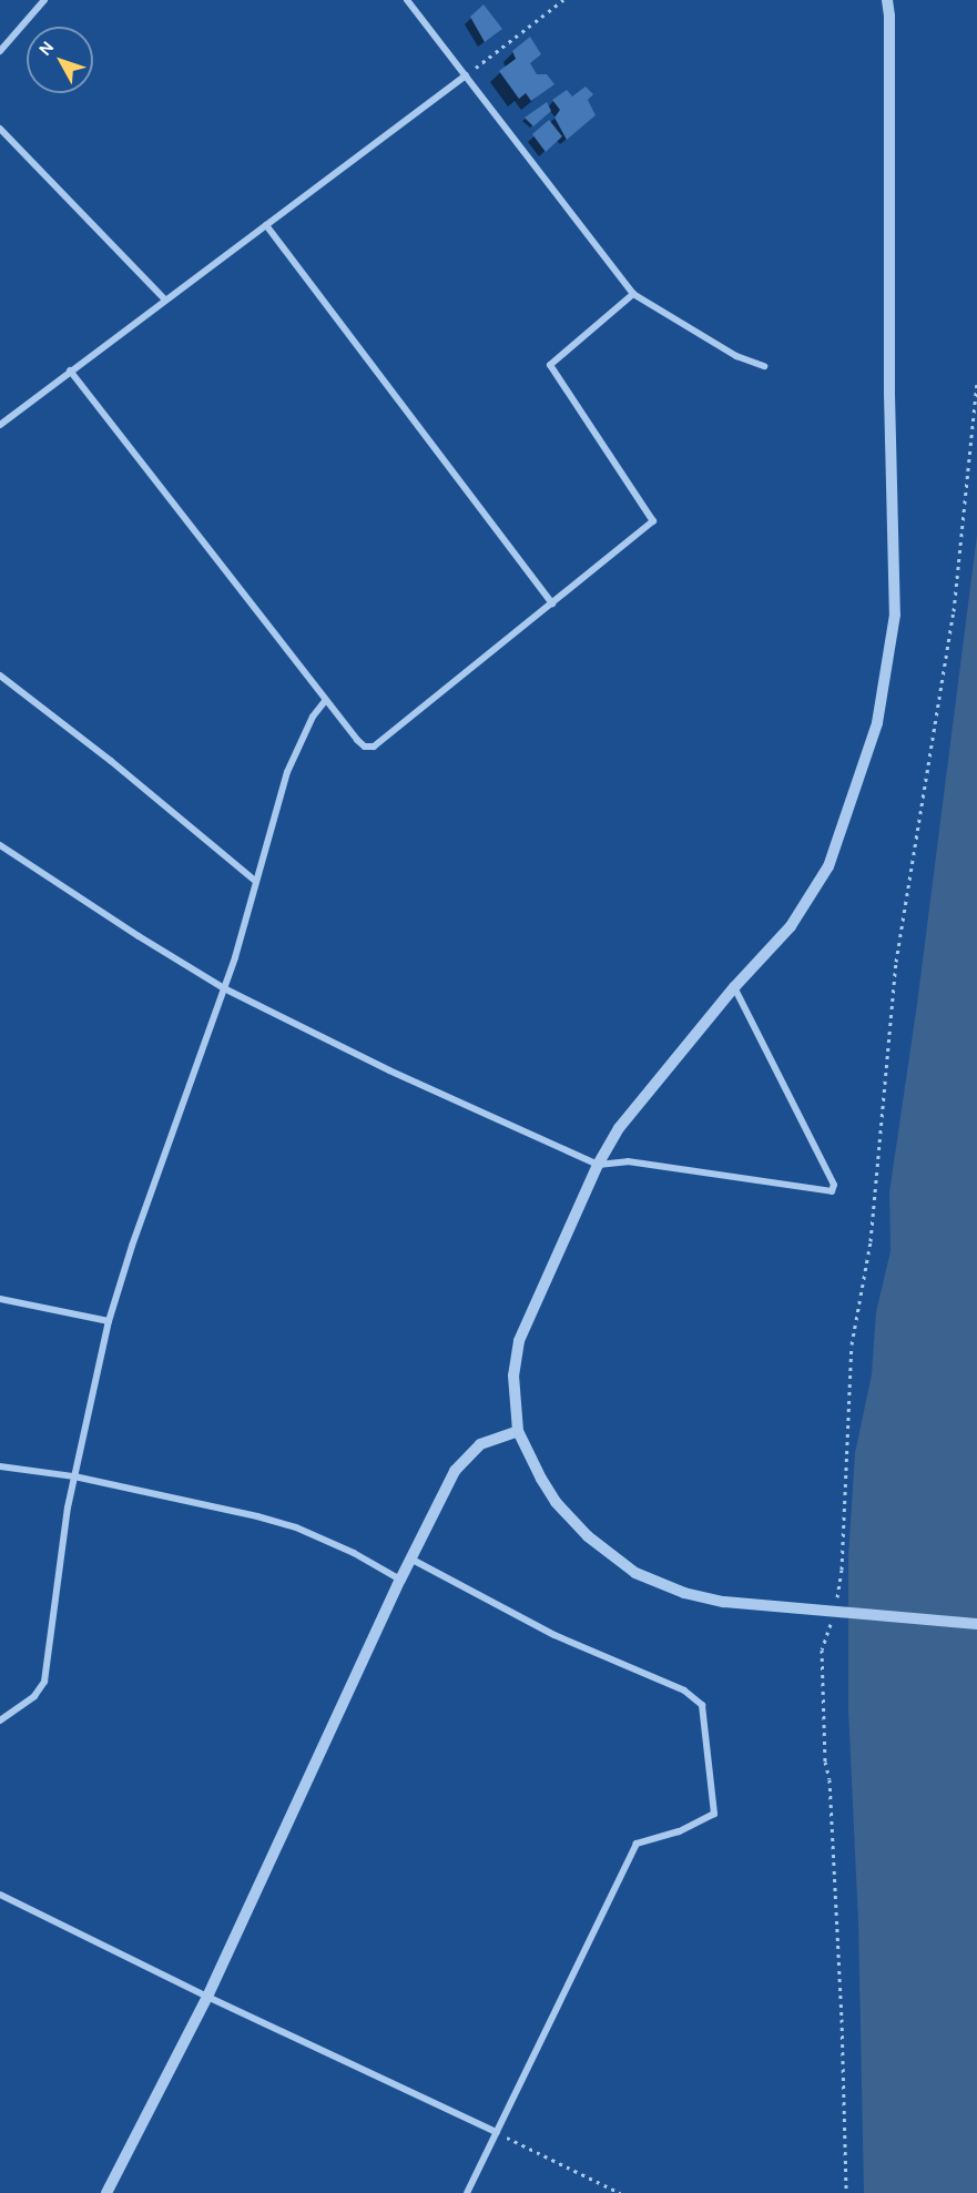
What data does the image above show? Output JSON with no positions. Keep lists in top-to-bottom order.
{
  "north": "top left"
}
